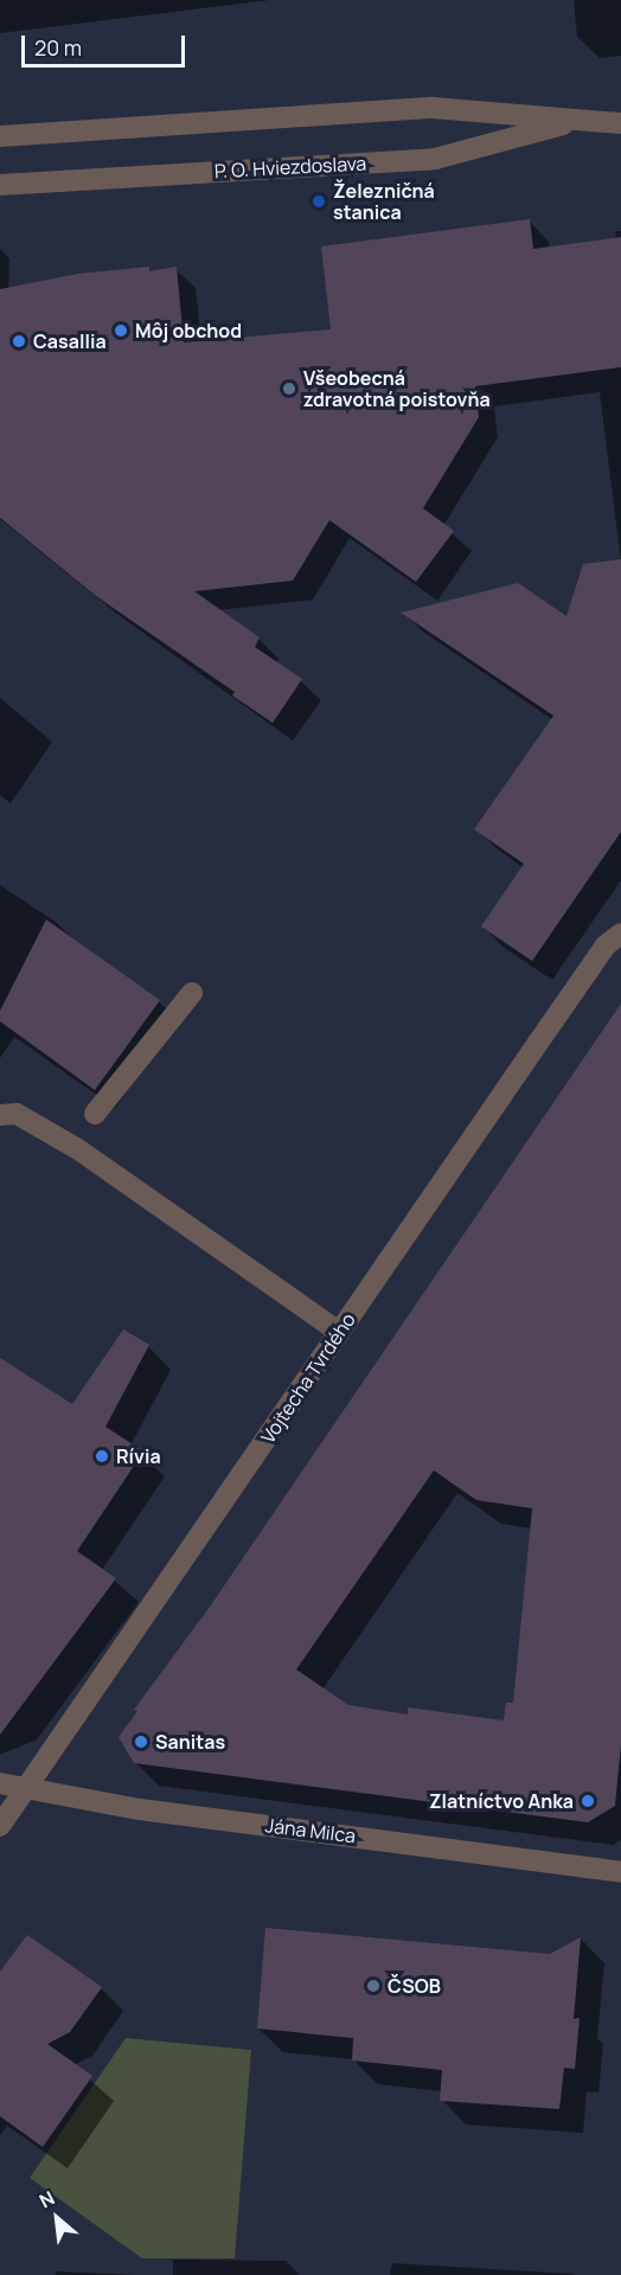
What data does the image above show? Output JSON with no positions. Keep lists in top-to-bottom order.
{
  "streets": {
    "street": ["P. O. Hviezdoslava", "Vojtecha Tvrdého", "Jána Milca"]
  },
  "crossings": [
    ["Vojtecha Tvrdého", "Jána Milca"]
  ],
  "places": [
    "Železničná stanica",
    "Môj obchod",
    "Casallia",
    "Všeobecná zdravotná poistovňa",
    "Rívia",
    "Sanitas",
    "Zlatníctvo Anka",
    "ČSOB"
  ],
  "scale_bar": "20 m",
  "north": "top left"
}
